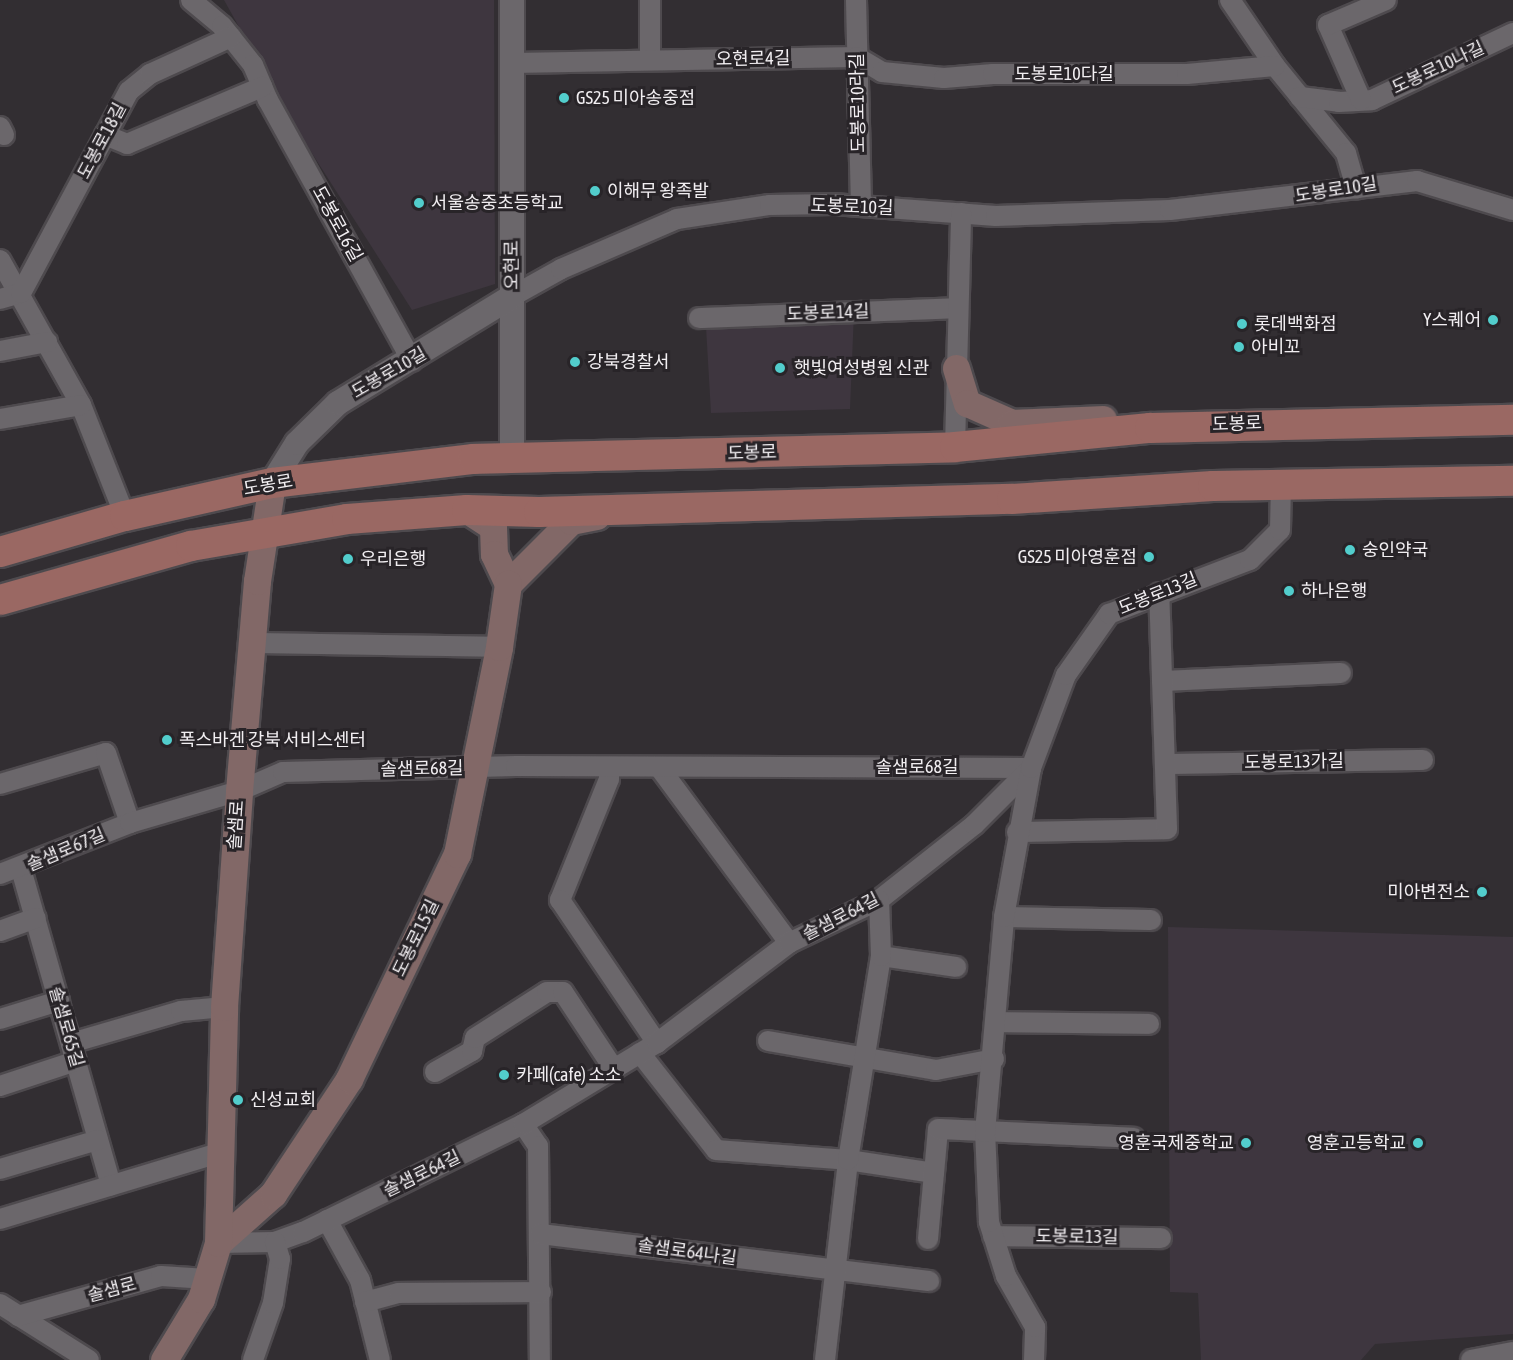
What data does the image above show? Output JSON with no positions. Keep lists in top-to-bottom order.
{
  "streets": {
    "main road": ["도봉로", "솔샘로", "도봉로15길"],
    "street": [
      "오현로4길",
      "도봉로10나길",
      "도봉로10다길",
      "도봉로10라길",
      "도봉로18길",
      "도봉로10길",
      "도봉로16길",
      "오현로",
      "도봉로14길",
      "도봉로13길",
      "도봉로13가길",
      "솔샘로68길",
      "솔샘로67길",
      "솔샘로64길",
      "솔샘로65길",
      "솔샘로64나길"
    ]
  },
  "crossings": [
    ["오현로4길", "도봉로10다길"],
    ["오현로4길", "도봉로10라길"],
    ["오현로4길", "오현로"],
    ["도봉로10다길", "도봉로10라길"],
    ["도봉로10라길", "도봉로10길"],
    ["도봉로18길", "도봉로16길"],
    ["도봉로10길", "도봉로16길"],
    ["도봉로10길", "오현로"],
    ["도봉로10길", "도봉로"],
    ["도봉로10길", "솔샘로"],
    ["오현로", "도봉로"],
    ["도봉로", "솔샘로"],
    ["도봉로13길", "솔샘로68길"],
    ["도봉로13길", "솔샘로64길"],
    ["솔샘로68길", "솔샘로"],
    ["솔샘로68길", "솔샘로67길"],
    ["솔샘로68길", "솔샘로64길"],
    ["솔샘로68길", "도봉로15길"],
    ["솔샘로", "솔샘로67길"],
    ["솔샘로", "솔샘로64길"],
    ["솔샘로", "도봉로15길"],
    ["솔샘로67길", "솔샘로65길"],
    ["솔샘로64길", "도봉로15길"]
  ],
  "places": [
    "GS25 미아송중점",
    "이해무 왕족발",
    "서울송중초등학교",
    "Y스퀘어",
    "롯데백화점",
    "아비꼬",
    "강북경찰서",
    "햇빛여성병원 신관",
    "숭인약국",
    "GS25 미아영훈점",
    "우리은행",
    "하나은행",
    "폭스바겐 강북 서비스센터",
    "미아변전소",
    "카페(cafe) 소소",
    "신성교회",
    "영훈국제중학교",
    "영훈고등학교"
  ]
}
